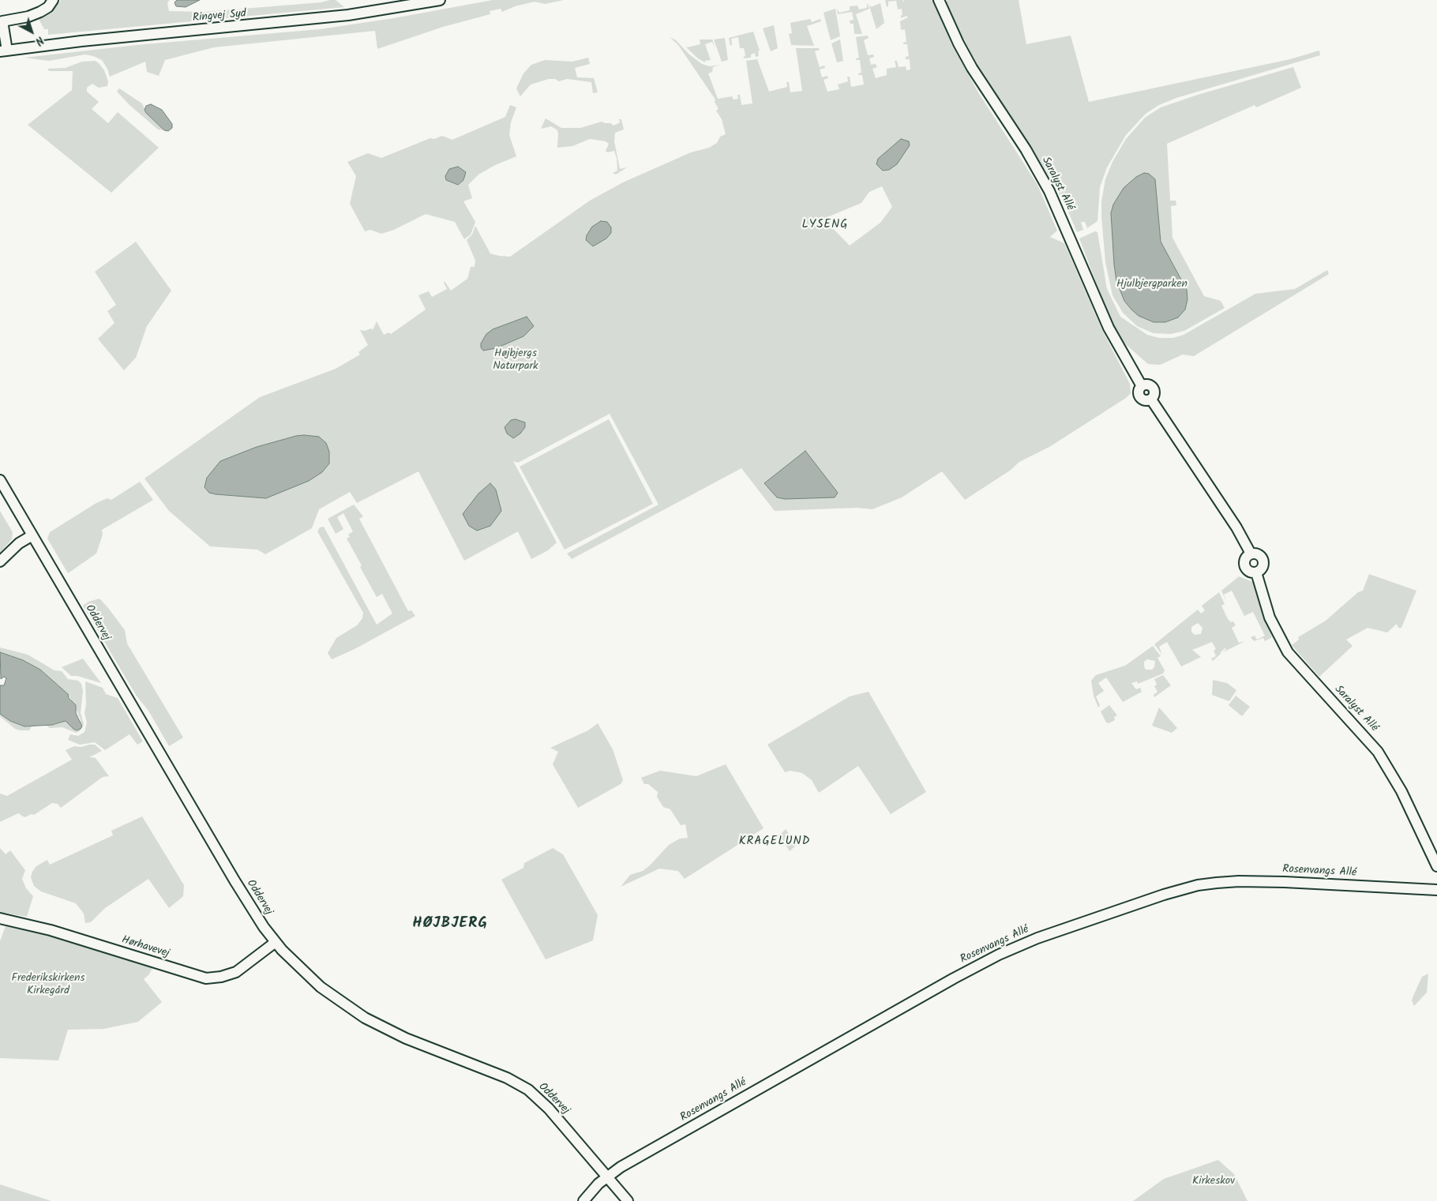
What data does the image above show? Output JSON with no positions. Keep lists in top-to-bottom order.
{
  "streets": {
    "street": [
      "Ringvej Syd",
      "Saralyst Allé",
      "Oddervej",
      "Rosenvangs Allé",
      "Hørhavevej"
    ]
  },
  "crossings": [
    ["Oddervej", "Rosenvangs Allé"],
    ["Oddervej", "Hørhavevej"]
  ],
  "districts": ["LYSENG", "KRAGELUND", "HØJBJERG"],
  "parks": [
    "Hjulbjergparken",
    "Højbjergs Naturpark",
    "Frederikskirkens Kirkegård",
    "Kirkeskov"
  ],
  "north": "bottom right"
}
